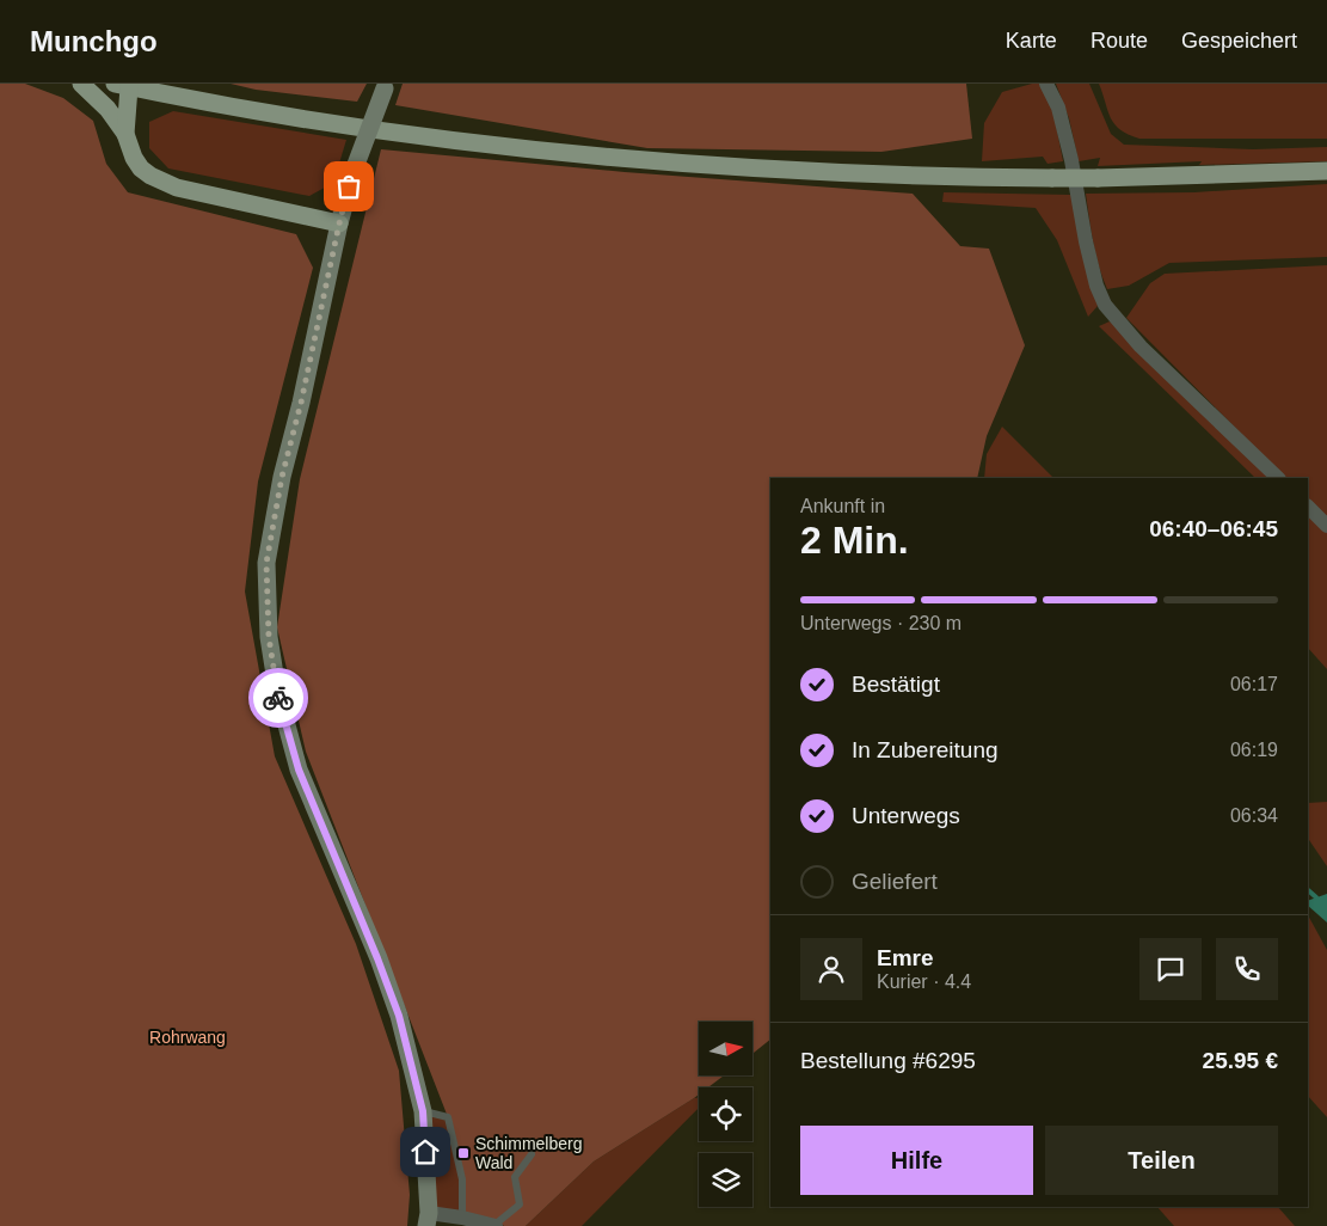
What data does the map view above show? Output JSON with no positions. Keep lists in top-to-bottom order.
{
  "parks": ["Rohrwang"],
  "places": {
    "transit": ["Schimmelberg Wald"]
  },
  "north": "right",
  "page": {
    "header": "Munchgo",
    "nav": ["Karte", "Route", "Gespeichert"],
    "heading": ["2 Min.", "Ankunft in", "06:40–06:45"],
    "panel": [
      "Emre",
      "Kurier · 4.4",
      "Bestellung #6295",
      "25.95 €"
    ],
    "bar": "Unterwegs · 230 m",
    "list": [
      ["Bestätigt", "06:17"],
      ["In Zubereitung", "06:19"],
      ["Unterwegs", "06:34"],
      "Geliefert"
    ],
    "buttons": ["Hilfe", "Teilen"]
  }
}
